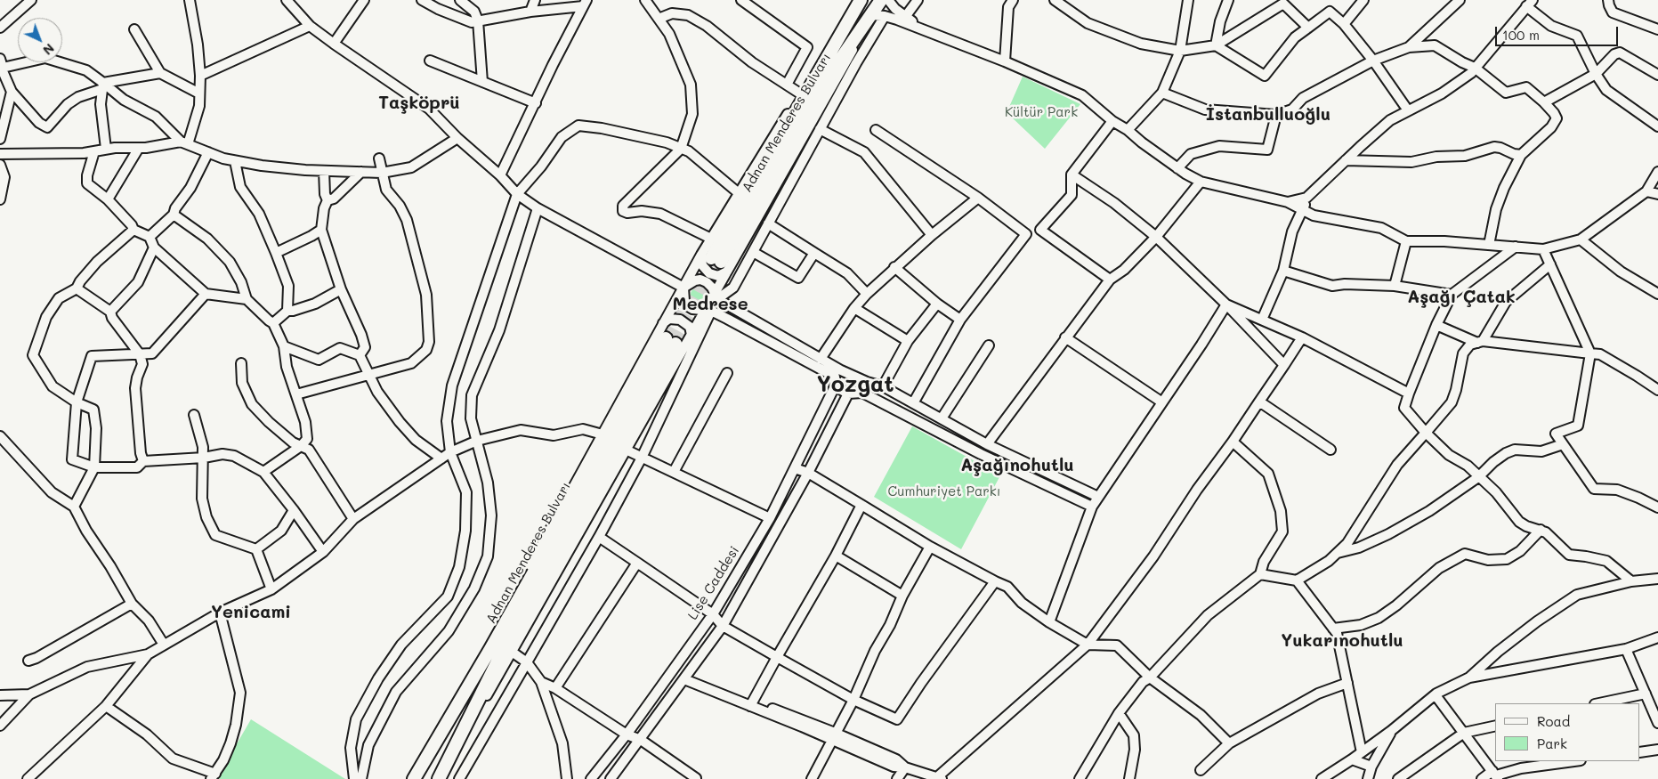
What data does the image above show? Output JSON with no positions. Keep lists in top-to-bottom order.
{
  "streets": {
    "highway": ["Adnan Menderes Bulvarı"],
    "street": ["Lise Caddesi"]
  },
  "districts": [
    "Taşköprü",
    "İstanbulluoğlu",
    "Aşağı Çatak",
    "Medrese",
    "Yozgat",
    "Aşağınohutlu",
    "Yenicami",
    "Yukarınohutlu"
  ],
  "parks": ["Kültür Park", "Cumhuriyet Parkı"],
  "legend": ["Road", "Park"],
  "scale_bar": "100 m",
  "north": "bottom right"
}
